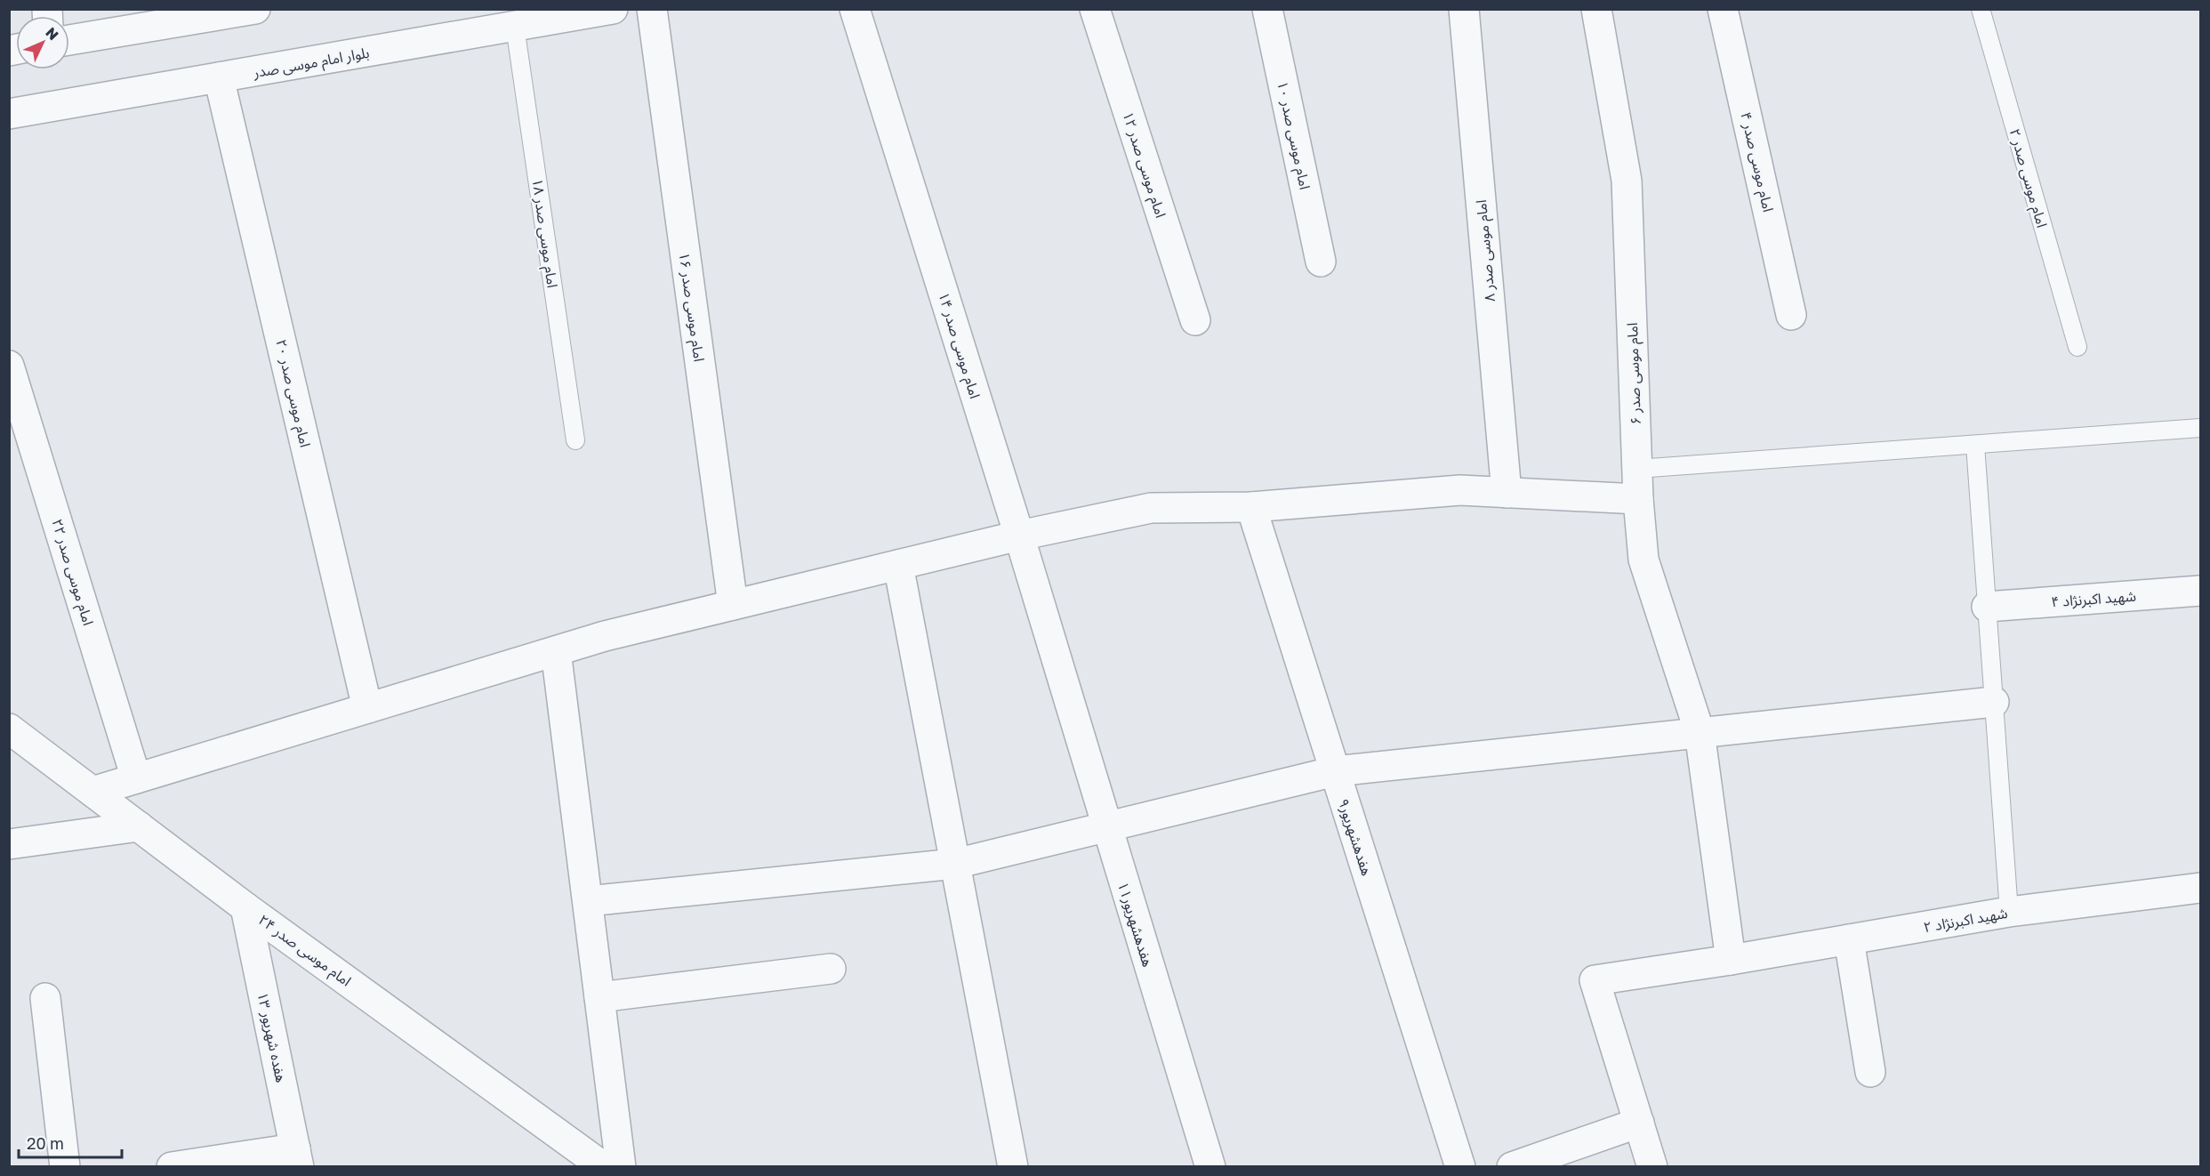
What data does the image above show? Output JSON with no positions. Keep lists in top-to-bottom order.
{
  "streets": {
    "street": [
      "بلوار امام موسی صدر",
      "امام موسی صدر ۱۰",
      "امام موسی صدر ۴",
      "امام موسی صدر ۱۲",
      "امام موسی صدر ۸",
      "امام موسی صدر ۱۶",
      "امام موسی صدر ۱۴",
      "امام موسی صدر ۶",
      "امام موسی صدر ۲۰",
      "امام موسی صدر ۲۲",
      "شهید اکبرنژاد ۴",
      "هفدهشهریور۹",
      "شهید اکبرنژاد ۲",
      "هفدهشهریور۱۱",
      "امام موسی صدر ۲۴",
      "هفده شهریور ۱۳"
    ],
    "lane": ["امام موسی صدر ۲", "امام موسی صدر ۱۸"]
  },
  "crossings": [
    ["بلوار امام موسی صدر", "امام موسی صدر ۱۸"],
    ["بلوار امام موسی صدر", "امام موسی صدر ۲۰"],
    ["امام موسی صدر ۱۴", "هفدهشهریور۱۱"],
    ["امام موسی صدر ۶", "شهید اکبرنژاد ۲"],
    ["امام موسی صدر ۲۴", "هفده شهریور ۱۳"]
  ],
  "scale_bar": "20 m",
  "north": "top right"
}
